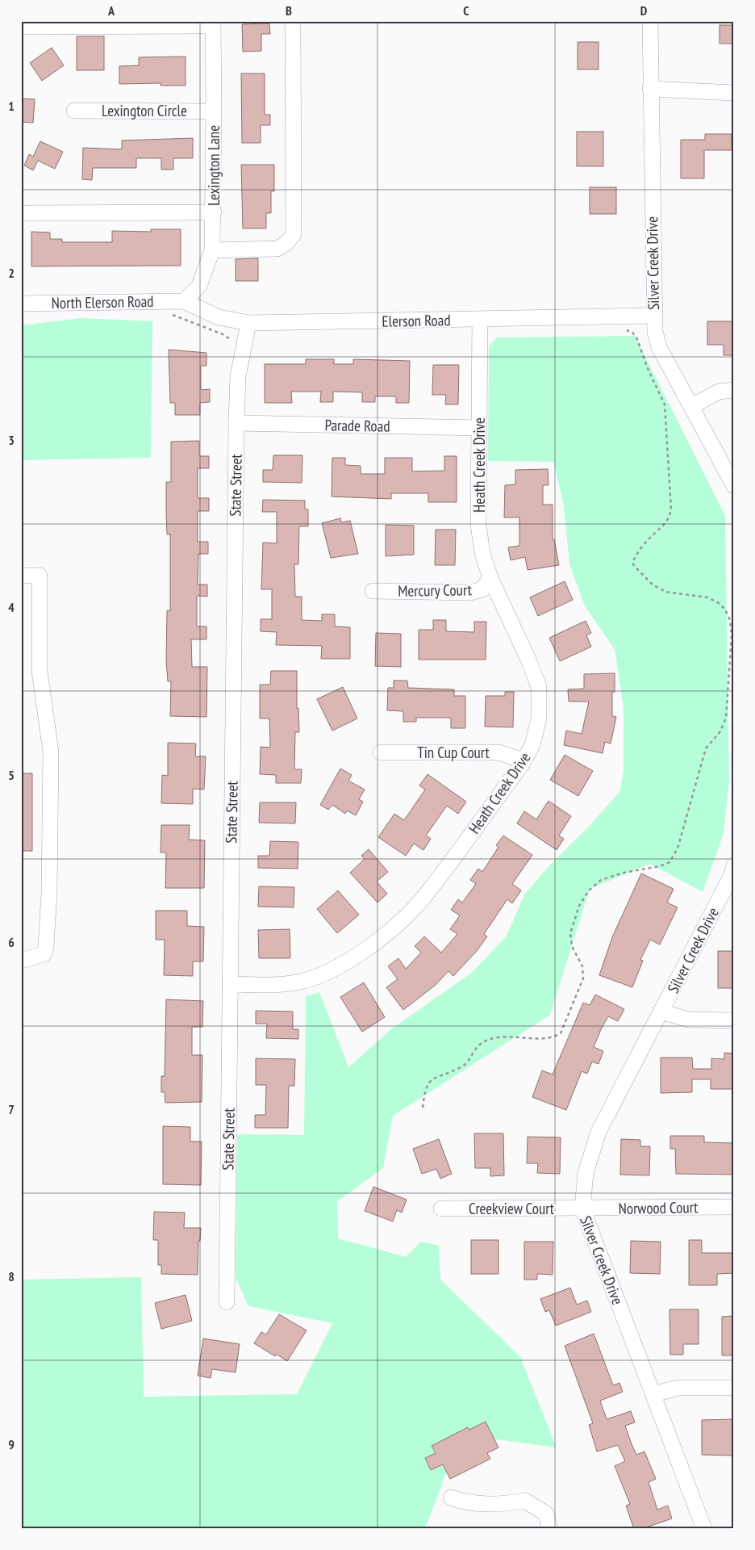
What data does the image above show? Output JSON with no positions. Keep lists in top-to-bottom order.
{
  "streets": {
    "street": [
      "Lexington Circle",
      "Lexington Lane",
      "Silver Creek Drive",
      "North Elerson Road",
      "Elerson Road",
      "Parade Road",
      "Heath Creek Drive",
      "State Street",
      "Mercury Court",
      "Tin Cup Court",
      "Norwood Court",
      "Creekview Court"
    ]
  },
  "crossings": [
    ["Lexington Circle", "Lexington Lane"],
    ["Lexington Lane", "North Elerson Road"],
    ["Lexington Lane", "Elerson Road"],
    ["Silver Creek Drive", "Elerson Road"],
    ["Silver Creek Drive", "Norwood Court"],
    ["Silver Creek Drive", "Creekview Court"],
    ["North Elerson Road", "Elerson Road"],
    ["Elerson Road", "Heath Creek Drive"],
    ["Elerson Road", "State Street"],
    ["Parade Road", "Heath Creek Drive"],
    ["Parade Road", "State Street"],
    ["Heath Creek Drive", "State Street"],
    ["Heath Creek Drive", "Mercury Court"],
    ["Heath Creek Drive", "Tin Cup Court"],
    ["Norwood Court", "Creekview Court"]
  ],
  "grid": {
    "columns": [
      "A",
      "B",
      "C",
      "D"
    ],
    "rows": [
      "1",
      "2",
      "3",
      "4",
      "5",
      "6",
      "7",
      "8",
      "9"
    ]
  }
}
